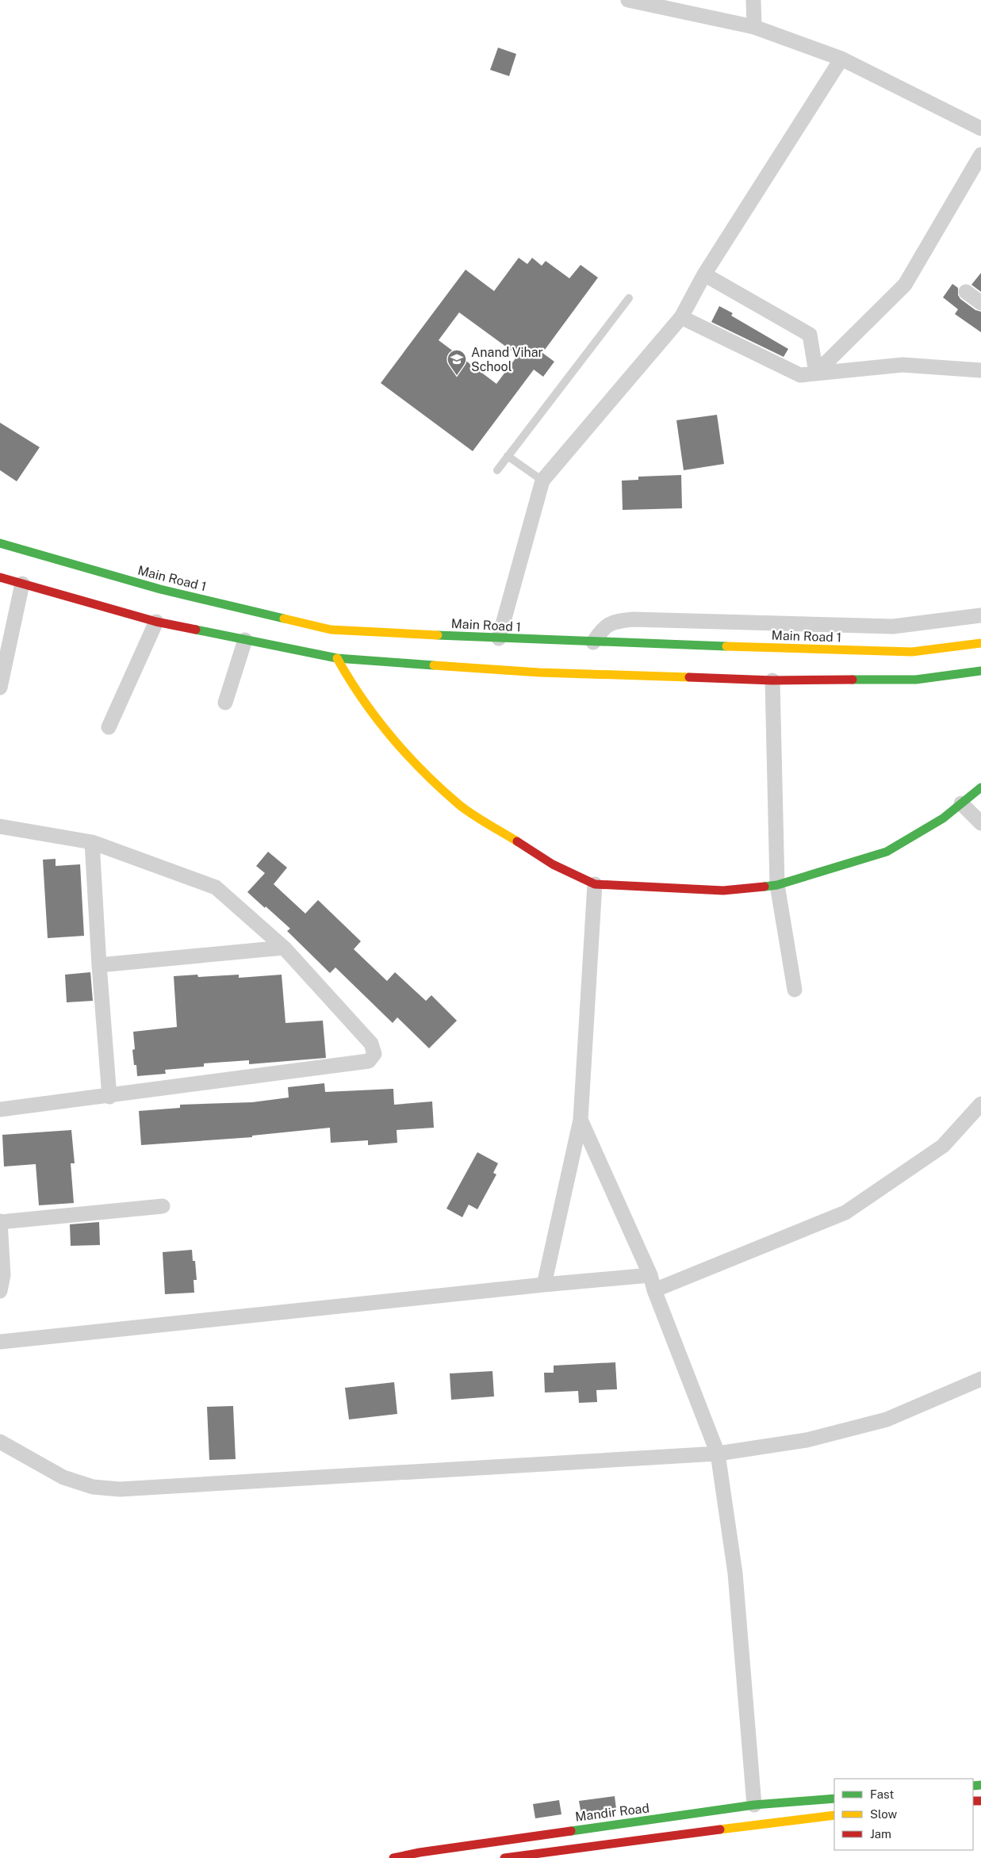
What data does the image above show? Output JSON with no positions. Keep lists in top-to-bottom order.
{
  "streets": {
    "main road": ["Main Road 1", "Mandir Road"]
  },
  "places": {
    "school or university": ["Anand Vihar School"]
  },
  "legend": ["Fast", "Slow", "Jam"]
}
